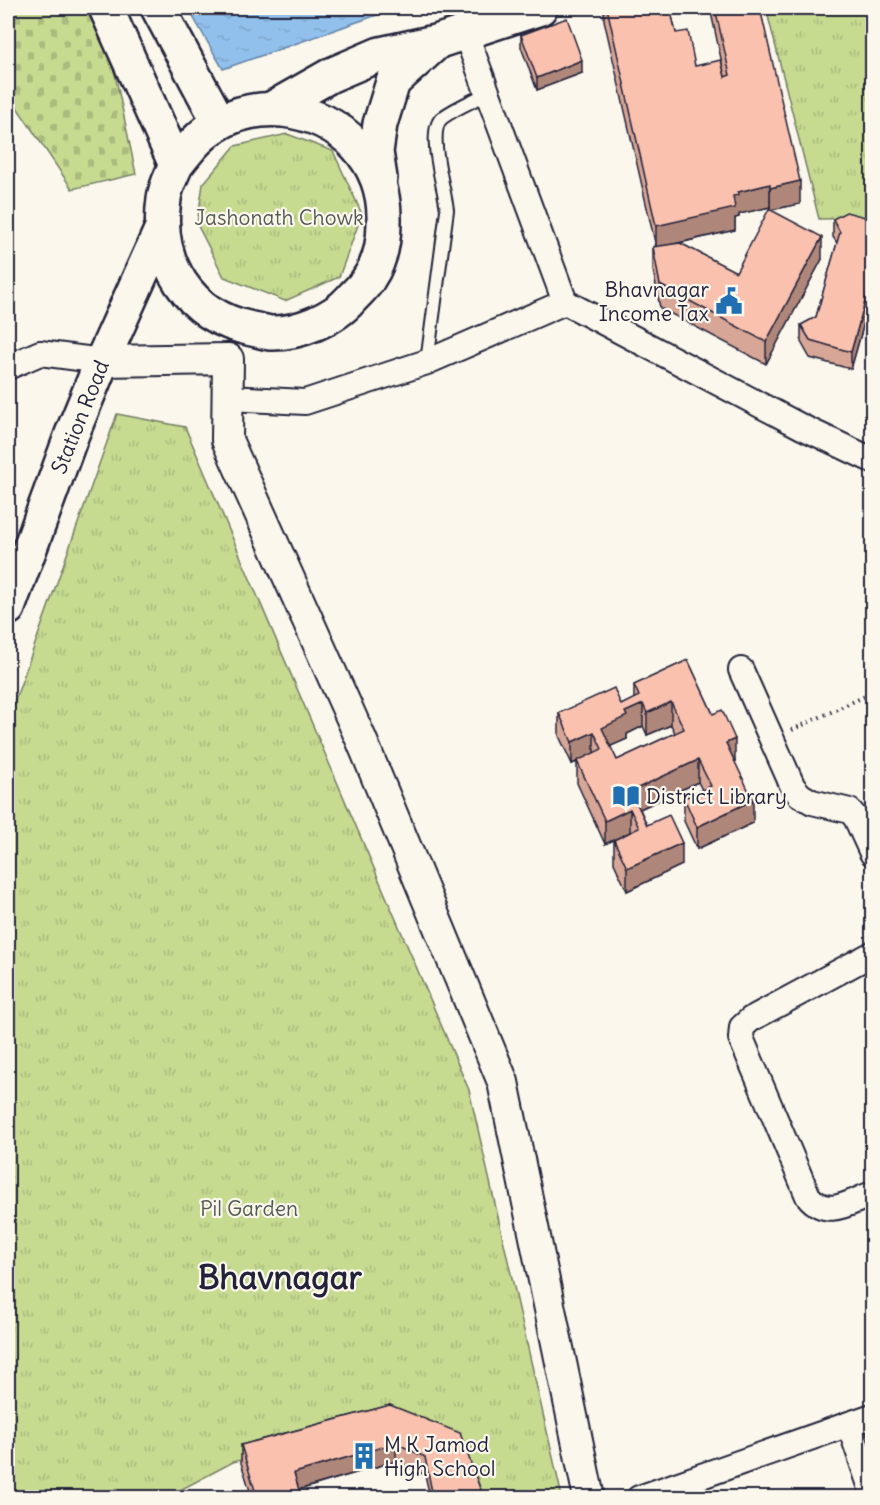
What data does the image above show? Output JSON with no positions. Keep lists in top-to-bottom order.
{
  "streets": {
    "main road": ["Station Road"]
  },
  "districts": ["Bhavnagar"],
  "parks": ["Jashonath Chowk", "Pil Garden"],
  "places": {
    "public building": ["Bhavnagar Income Tax"],
    "library": ["District Library"],
    "building": ["M K Jamod High School"]
  }
}
